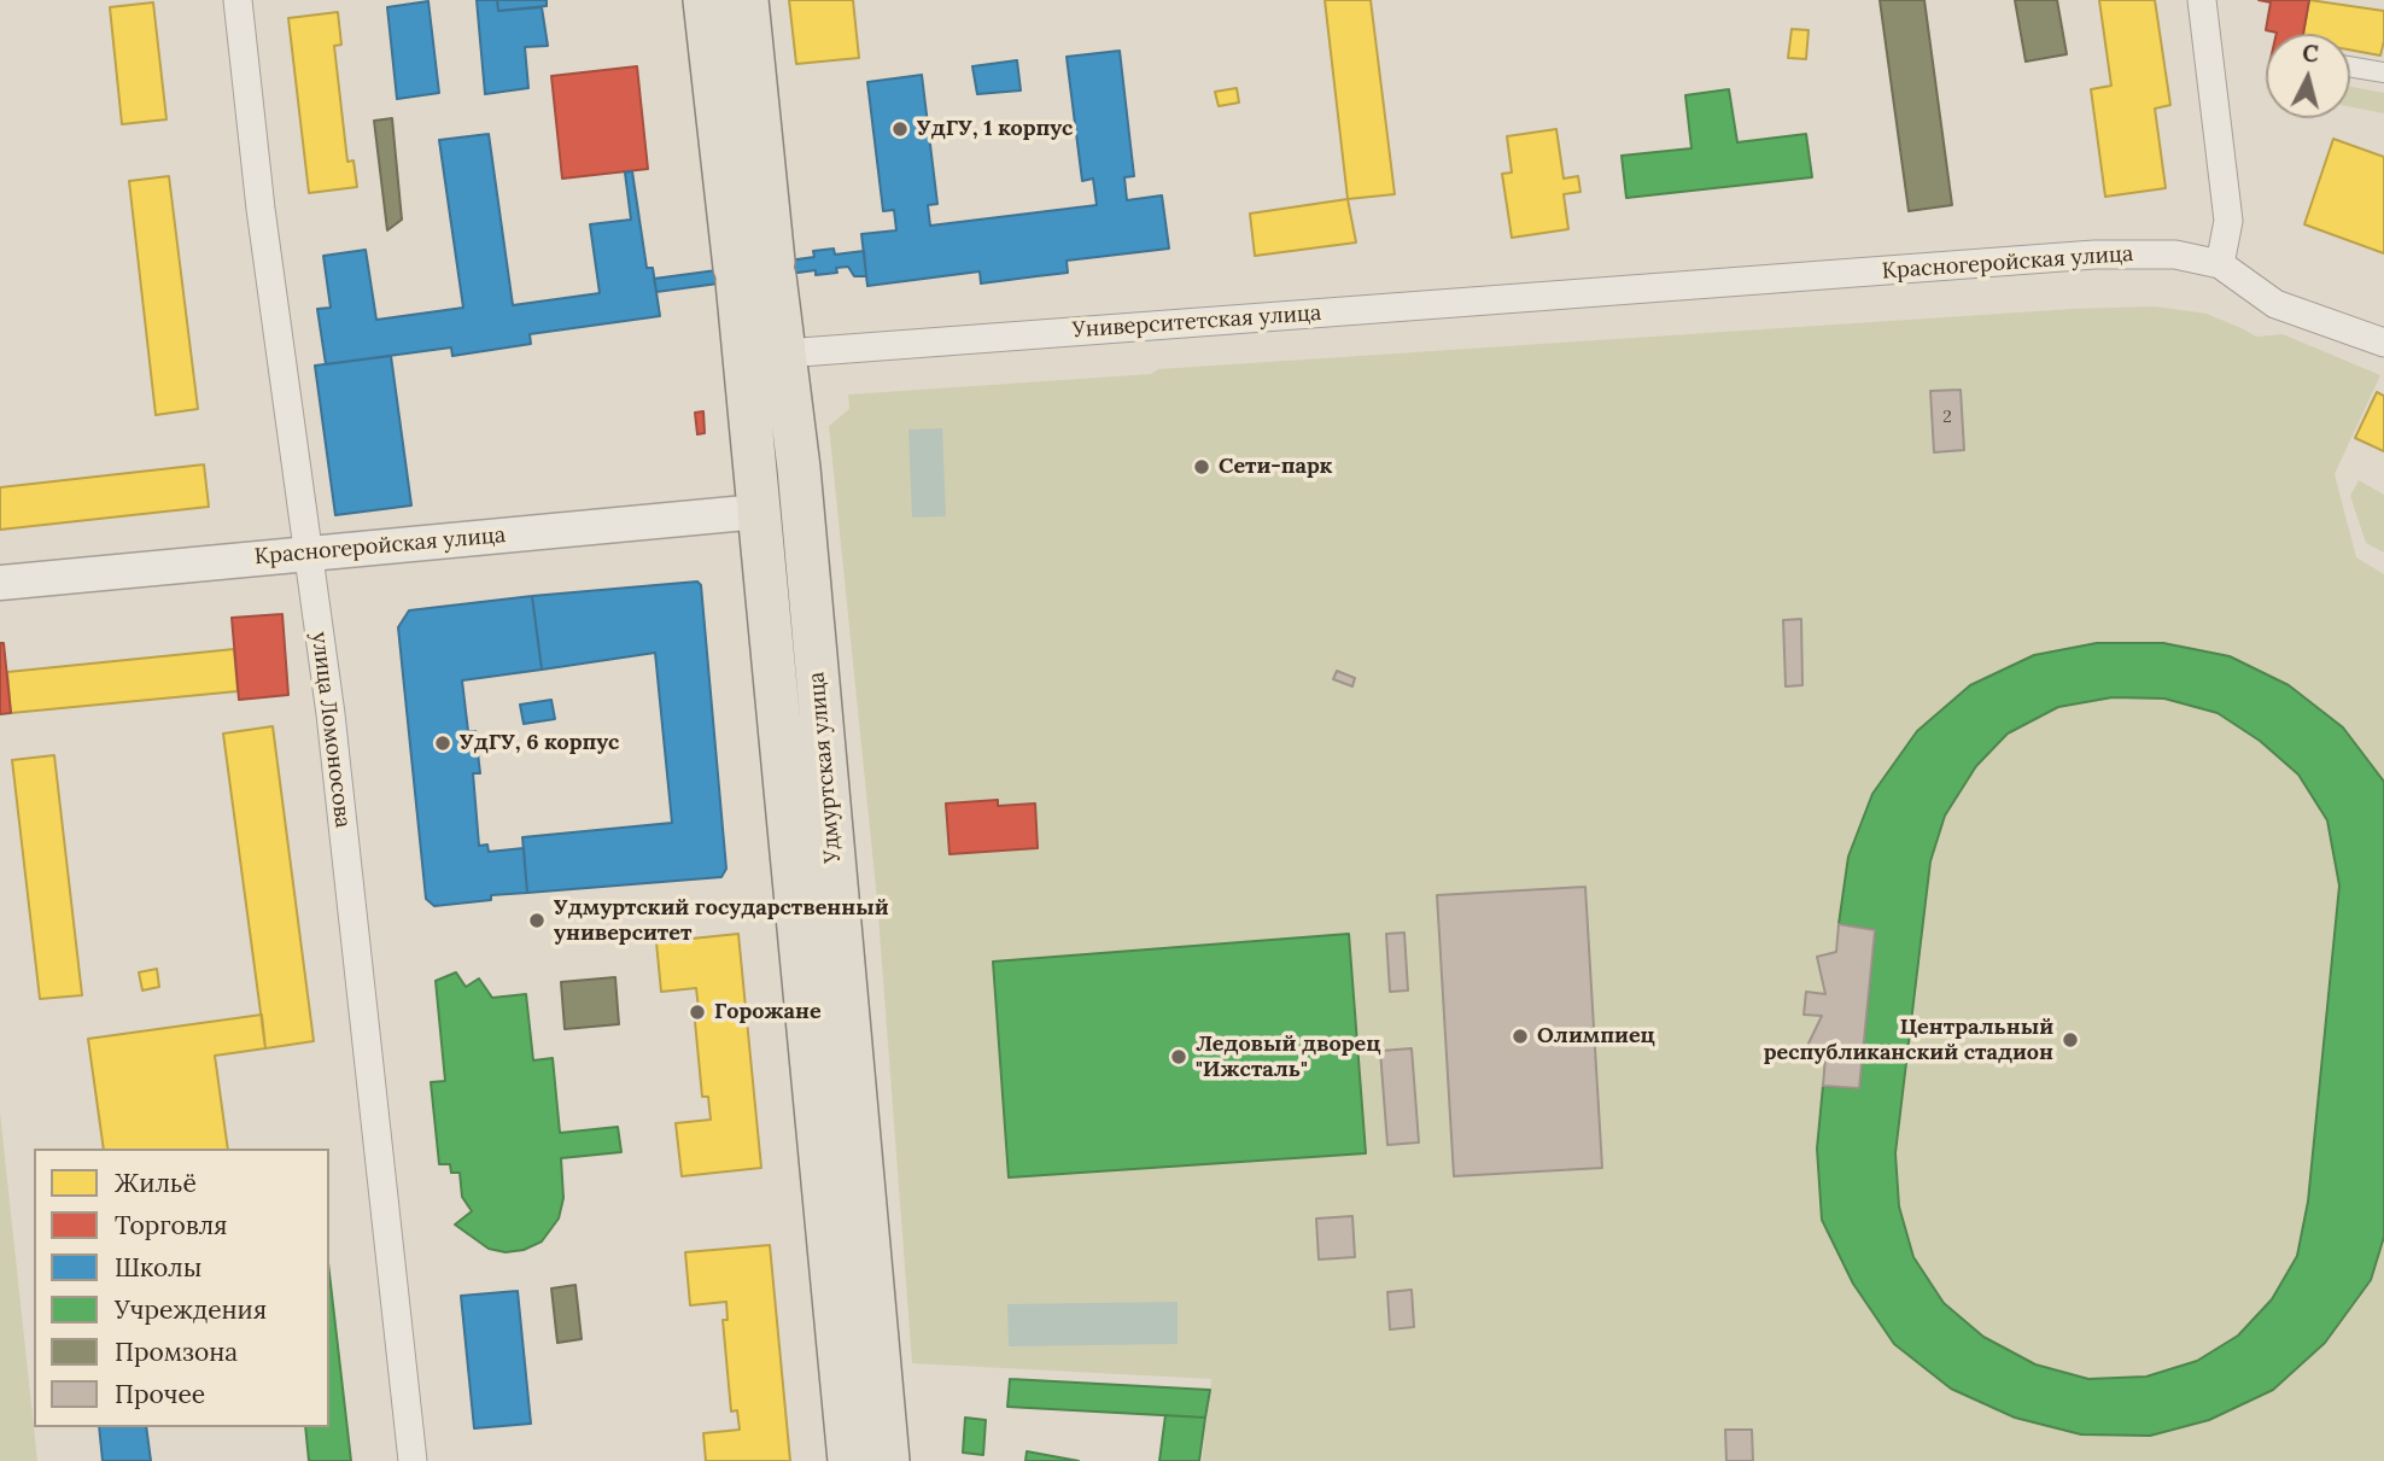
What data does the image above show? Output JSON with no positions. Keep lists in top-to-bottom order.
{
  "streets": {
    "main road": ["Удмуртская улица"],
    "street": ["Красногеройская улица", "Университетская улица", "улица Ломоносова"]
  },
  "crossings": [
    ["Красногеройская улица", "Университетская улица"],
    ["Красногеройская улица", "улица Ломоносова"],
    ["Красногеройская улица", "Удмуртская улица"],
    ["Университетская улица", "Удмуртская улица"]
  ],
  "places": [
    "УдГУ, 1 корпус",
    "Сети-парк",
    "УдГУ, 6 корпус",
    "Удмуртский государственный университет",
    "Горожане",
    "Олимпиец",
    "Центральный республиканский стадион",
    "Ледовый дворец \"Ижсталь\""
  ],
  "house_numbers": ["2"],
  "legend": [
    "Жильё",
    "Торговля",
    "Школы",
    "Учреждения",
    "Промзона",
    "Прочее"
  ],
  "north": "top"
}
